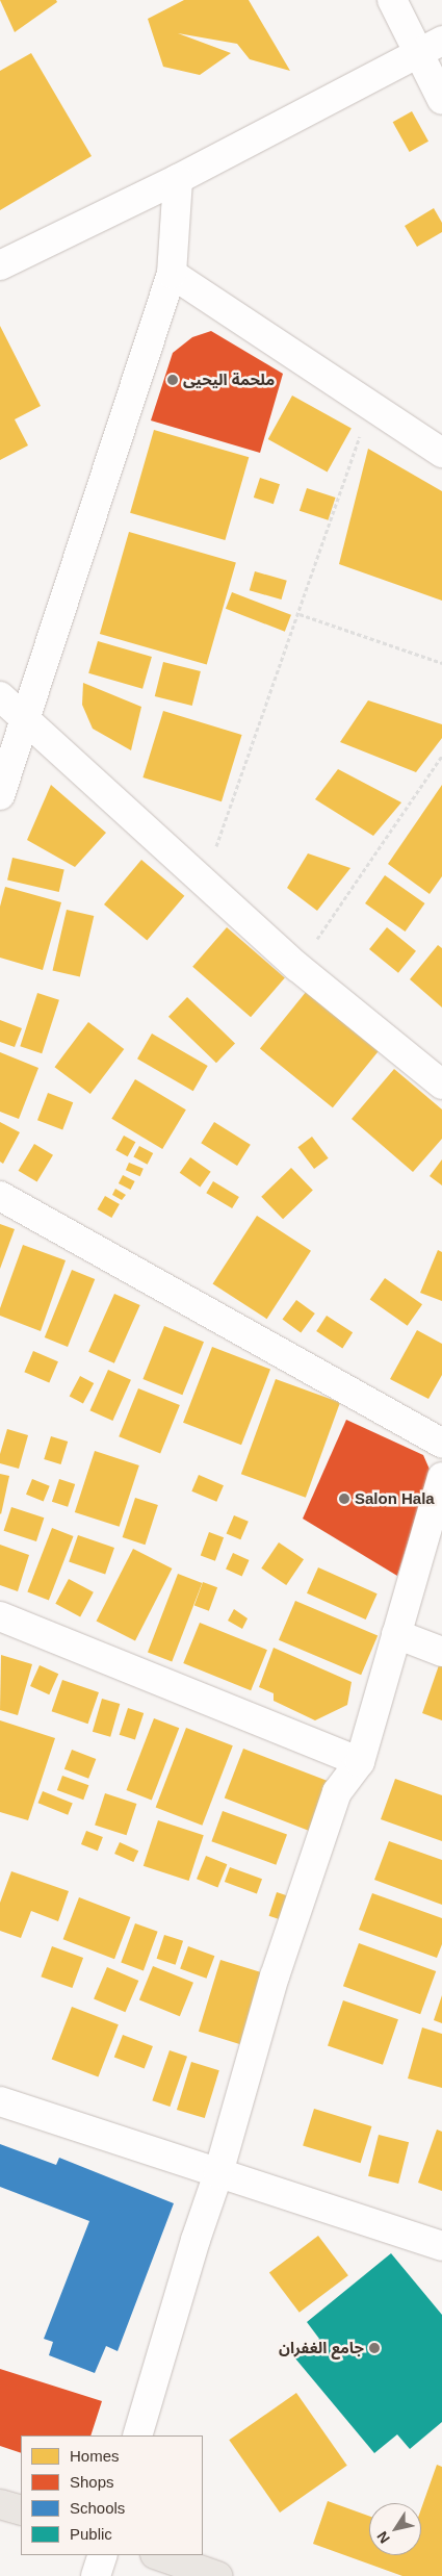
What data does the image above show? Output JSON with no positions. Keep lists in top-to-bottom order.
{
  "places": ["ملحمة اليحيى", "Salon Hala", "جامع الغفران"],
  "legend": [
    "Homes",
    "Shops",
    "Schools",
    "Public"
  ],
  "north": "bottom left"
}
